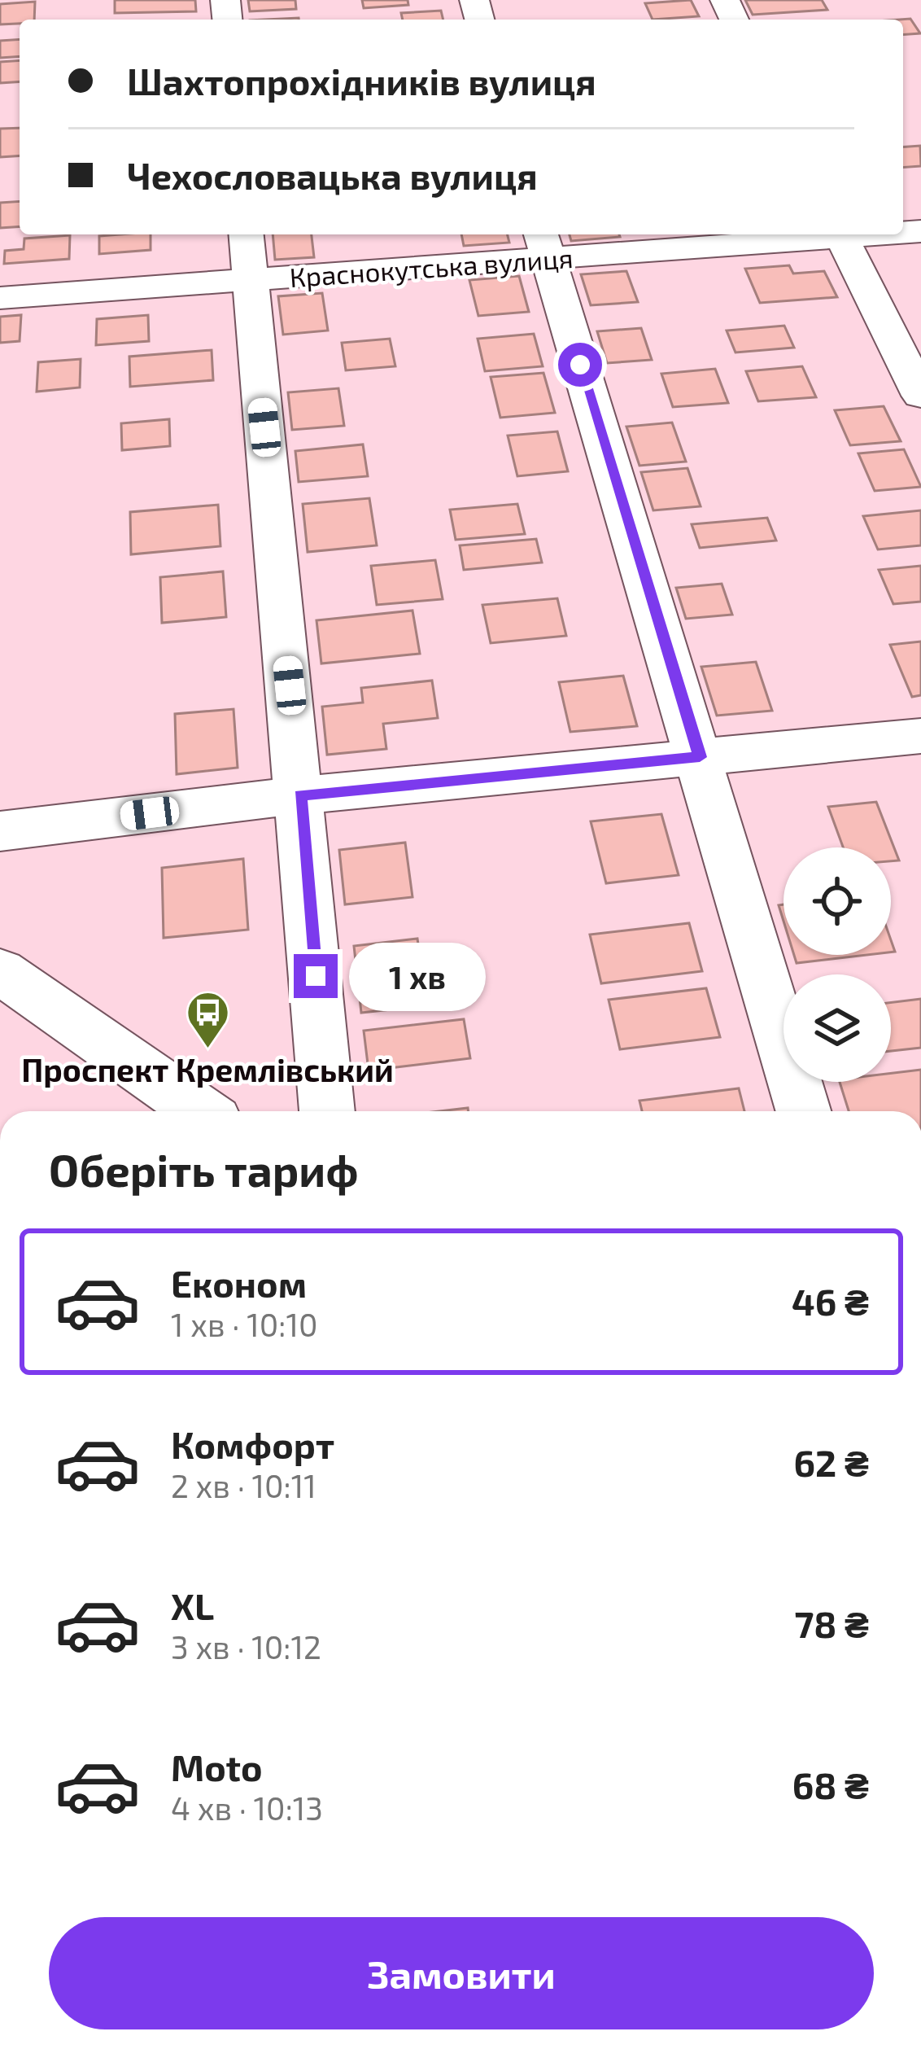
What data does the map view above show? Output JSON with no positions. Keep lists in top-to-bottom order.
{
  "streets": {
    "street": ["Краснокутська вулиця"]
  },
  "places": {
    "bus stop": ["Проспект Кремлівський"]
  },
  "page": {
    "banner": ["Шахтопрохідників вулиця", "Чехословацька вулиця"],
    "bubble": "1 хв",
    "heading": "Оберіть тариф",
    "list": [
      {
        "name": "Економ",
        "note": "1 хв · 10:10",
        "value": "46 ₴"
      },
      {
        "name": "Комфорт",
        "note": "2 хв · 10:11",
        "value": "62 ₴"
      },
      {
        "name": "XL",
        "note": "3 хв · 10:12",
        "value": "78 ₴"
      },
      {
        "name": "Moto",
        "note": "4 хв · 10:13",
        "value": "68 ₴"
      }
    ],
    "buttons": "Замовити"
  }
}
